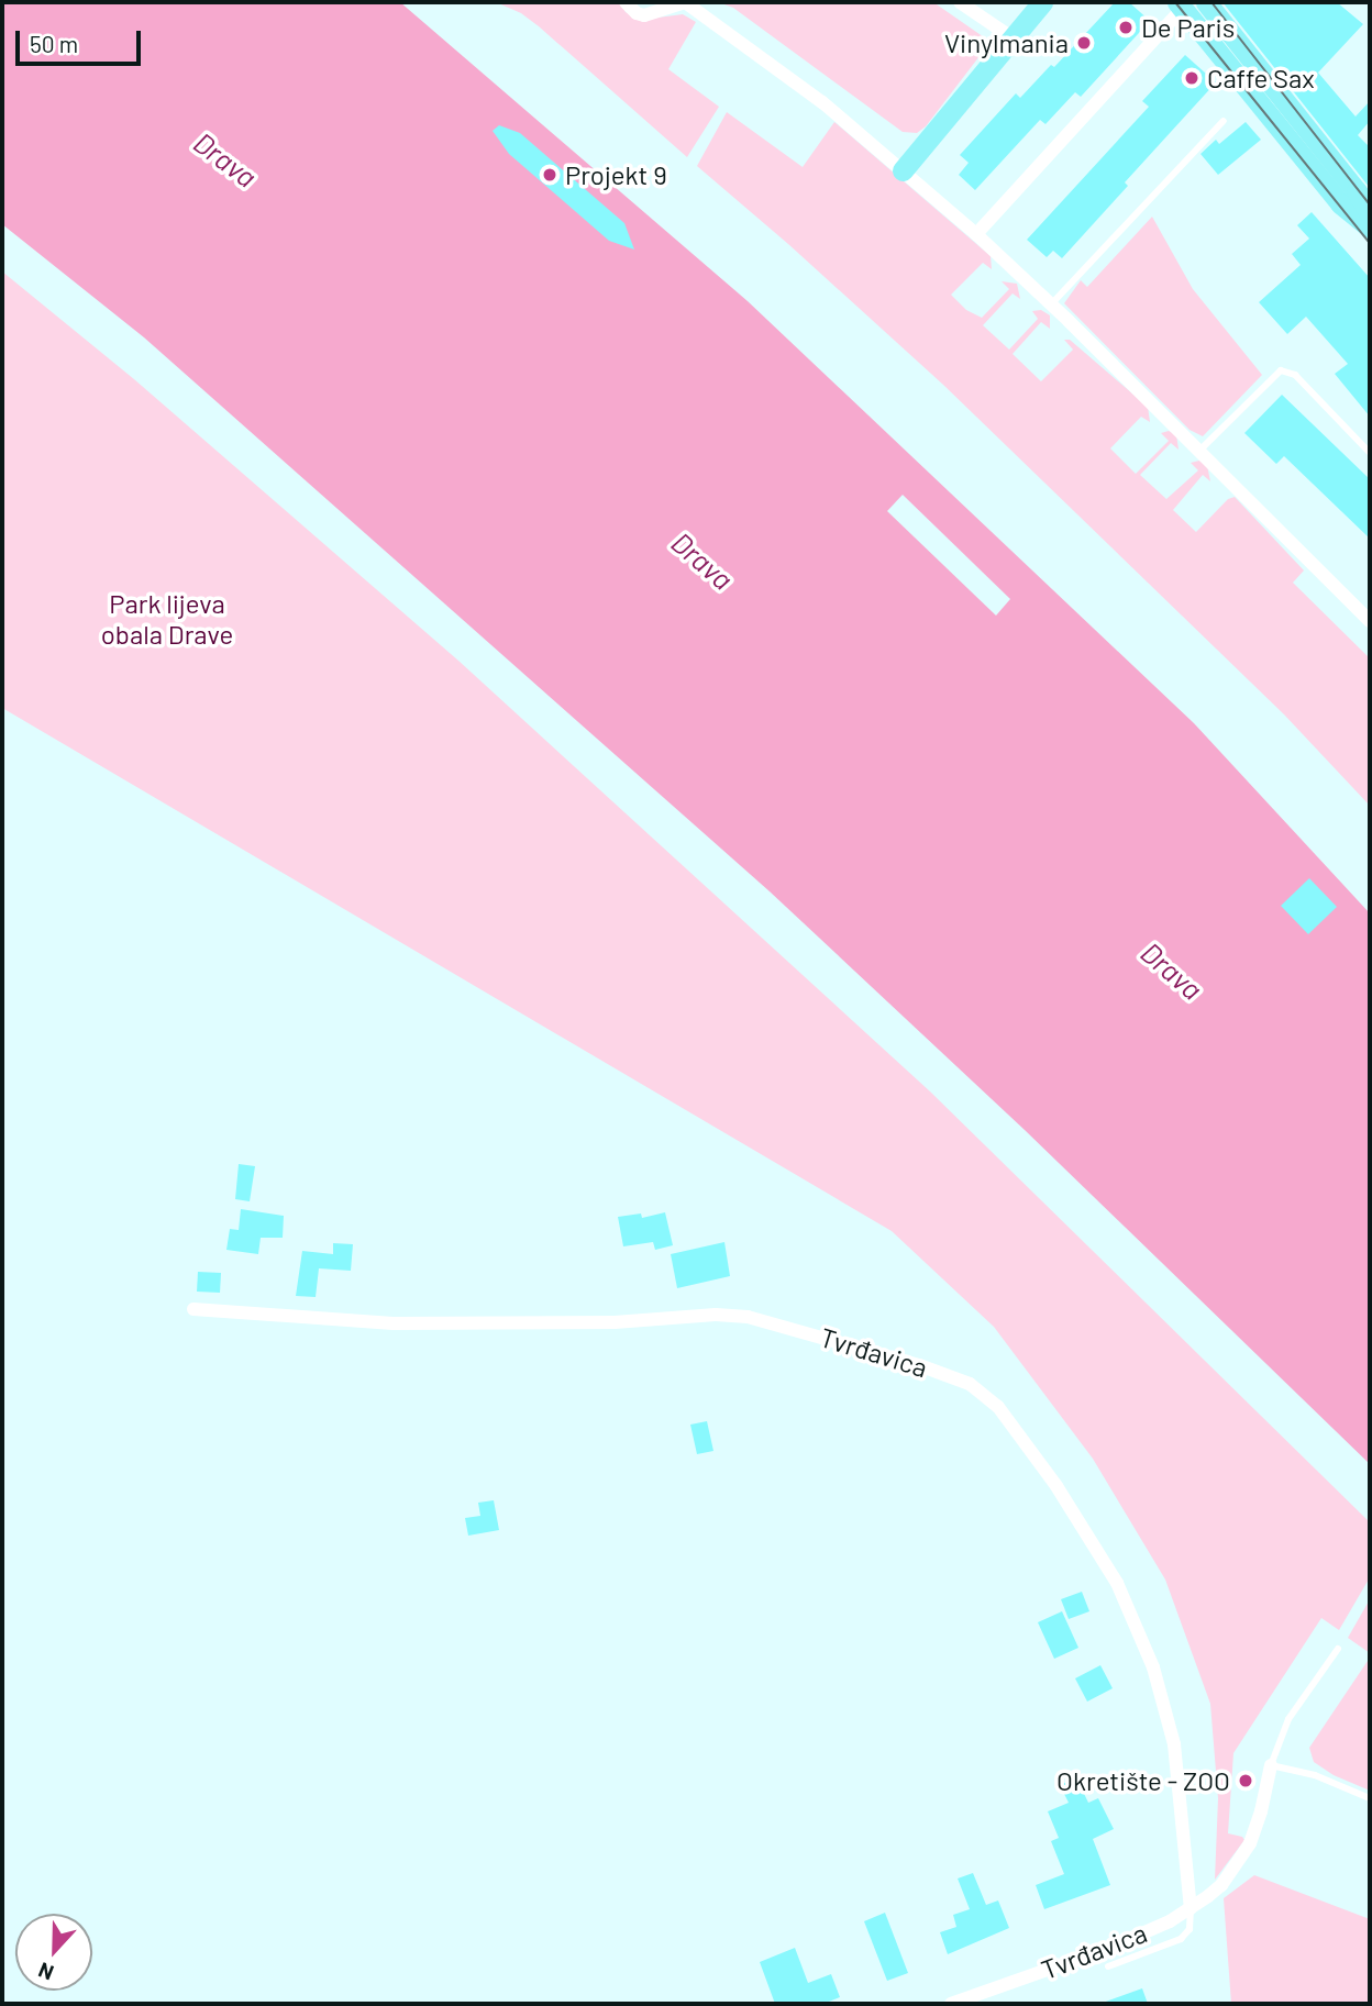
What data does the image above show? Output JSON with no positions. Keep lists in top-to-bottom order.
{
  "streets": {
    "street": ["Tvrđavica"]
  },
  "water": ["Drava"],
  "parks": ["Park lijeva obala Drave"],
  "places": [
    "De Paris",
    "Vinylmania",
    "Caffe Sax",
    "Projekt 9",
    "Okretište - ZOO"
  ],
  "scale_bar": "50 m",
  "north": "bottom"
}
